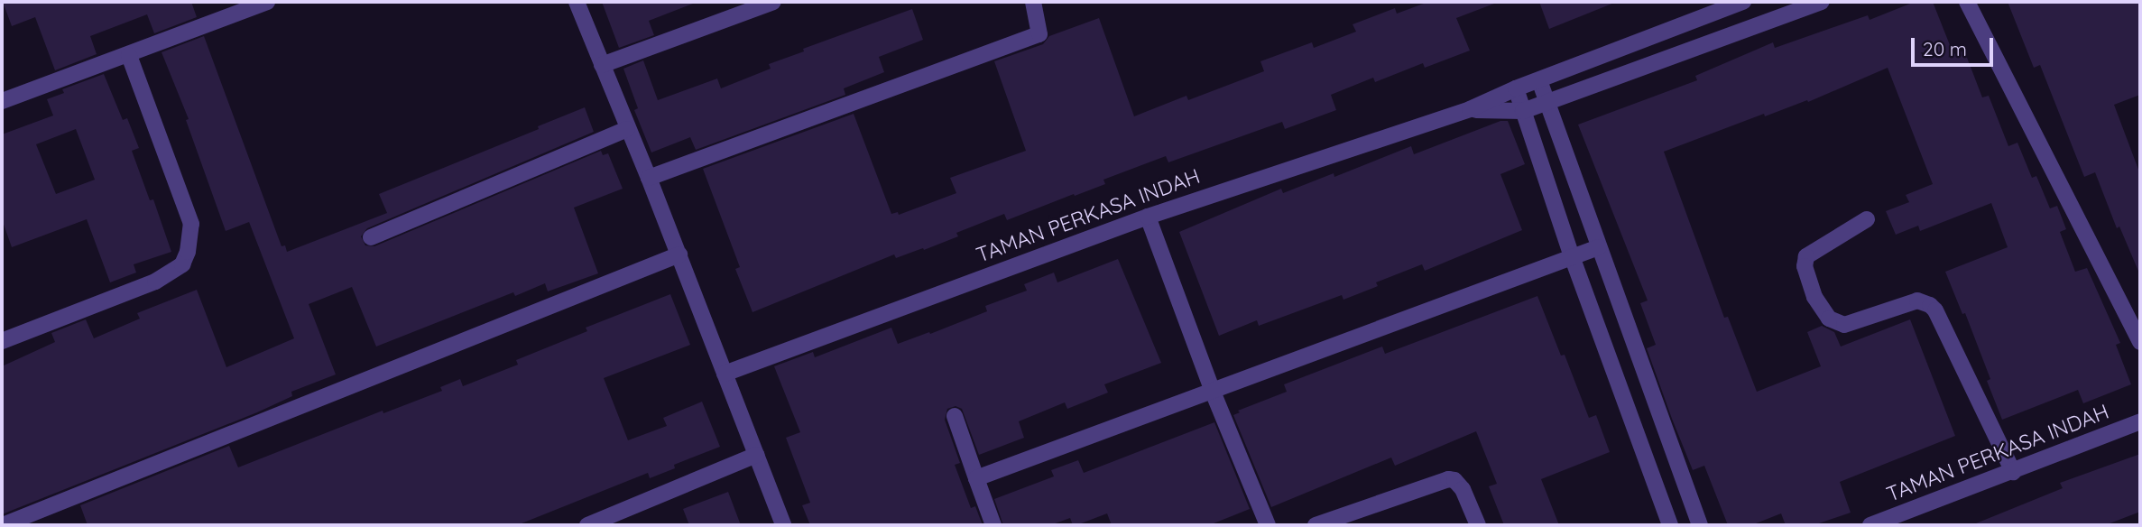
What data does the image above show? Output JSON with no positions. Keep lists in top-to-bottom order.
{
  "streets": {
    "street": ["TAMAN PERKASA INDAH"]
  },
  "scale_bar": "20 m"
}
